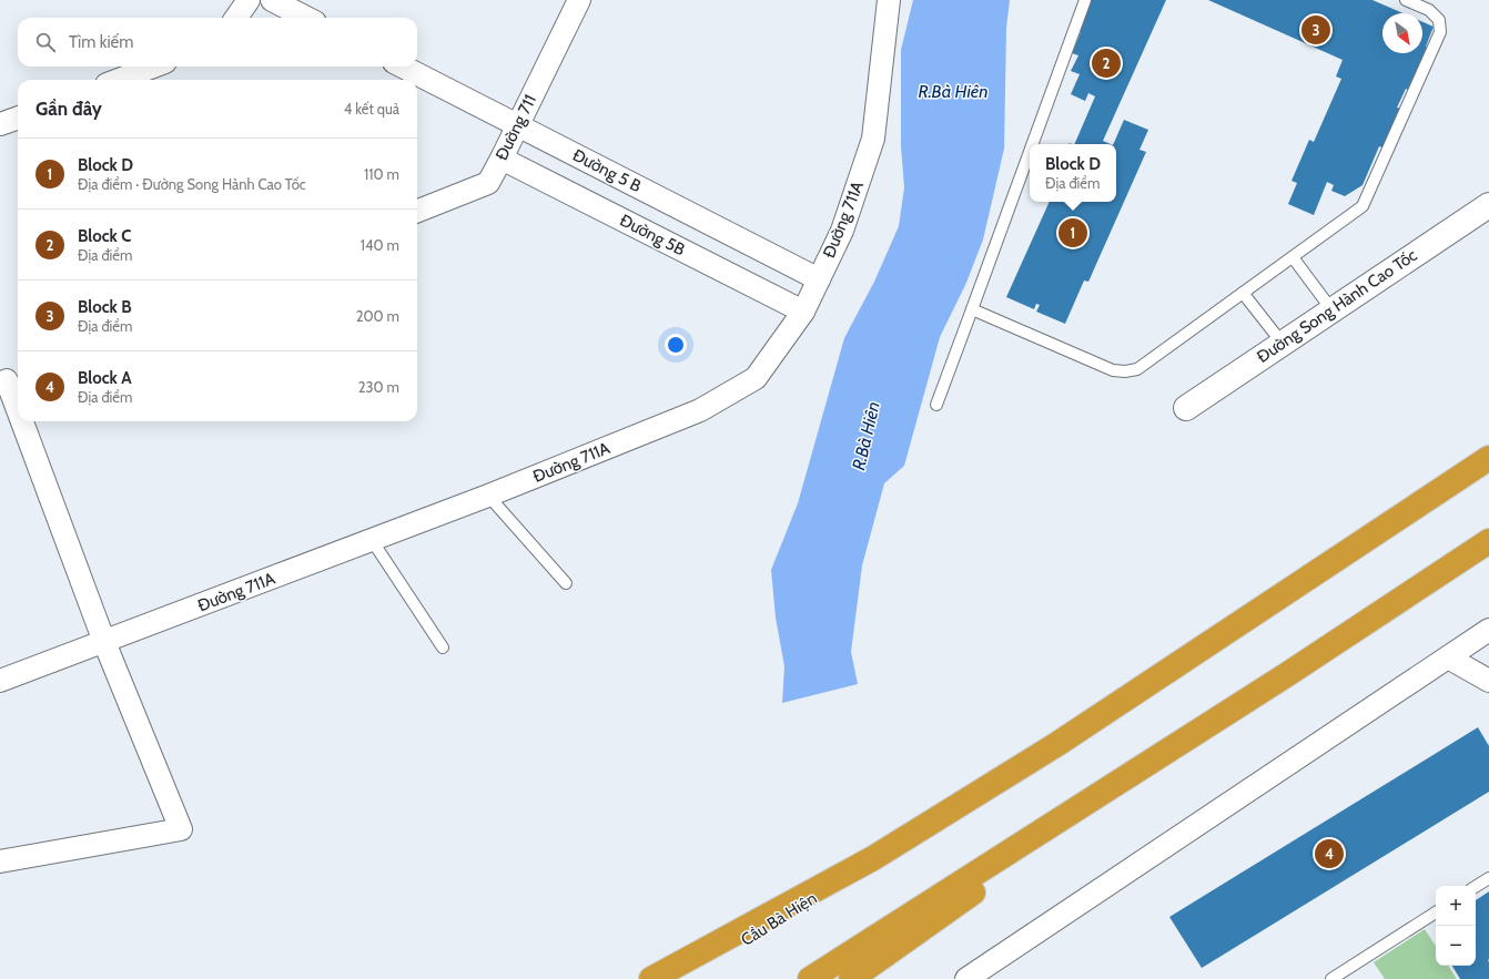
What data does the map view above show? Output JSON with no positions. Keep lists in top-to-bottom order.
{
  "streets": {
    "highway": ["Cầu Bà Hiện"],
    "main road": ["Đường Song Hành Cao Tốc"],
    "street": [
      "Đường 711",
      "Đường 5 B",
      "Đường 711A",
      "Đường 5B"
    ]
  },
  "crossings": [
    ["Đường 711", "Đường 5 B"],
    ["Đường 711", "Đường 5B"],
    ["Đường 5 B", "Đường 711A"],
    ["Đường 711A", "Đường 5B"]
  ],
  "water": ["R.Bà Hiên"],
  "north": "bottom right",
  "page": {
    "pins": [
      "3",
      "2",
      "1",
      "4"
    ],
    "search": "Tìm kiếm",
    "heading": ["Gần đây", "4 kết quả"],
    "list": [
      {
        "mark": "1",
        "name": "Block D",
        "note": "Địa điểm · Đường Song Hành Cao Tốc",
        "value": "110 m"
      },
      {
        "mark": "2",
        "name": "Block C",
        "note": "Địa điểm",
        "value": "140 m"
      },
      {
        "mark": "3",
        "name": "Block B",
        "note": "Địa điểm",
        "value": "200 m"
      },
      {
        "mark": "4",
        "name": "Block A",
        "note": "Địa điểm",
        "value": "230 m"
      }
    ],
    "popup": ["Block D", "Địa điểm"],
    "map_buttons": ["+", "−"]
  }
}
